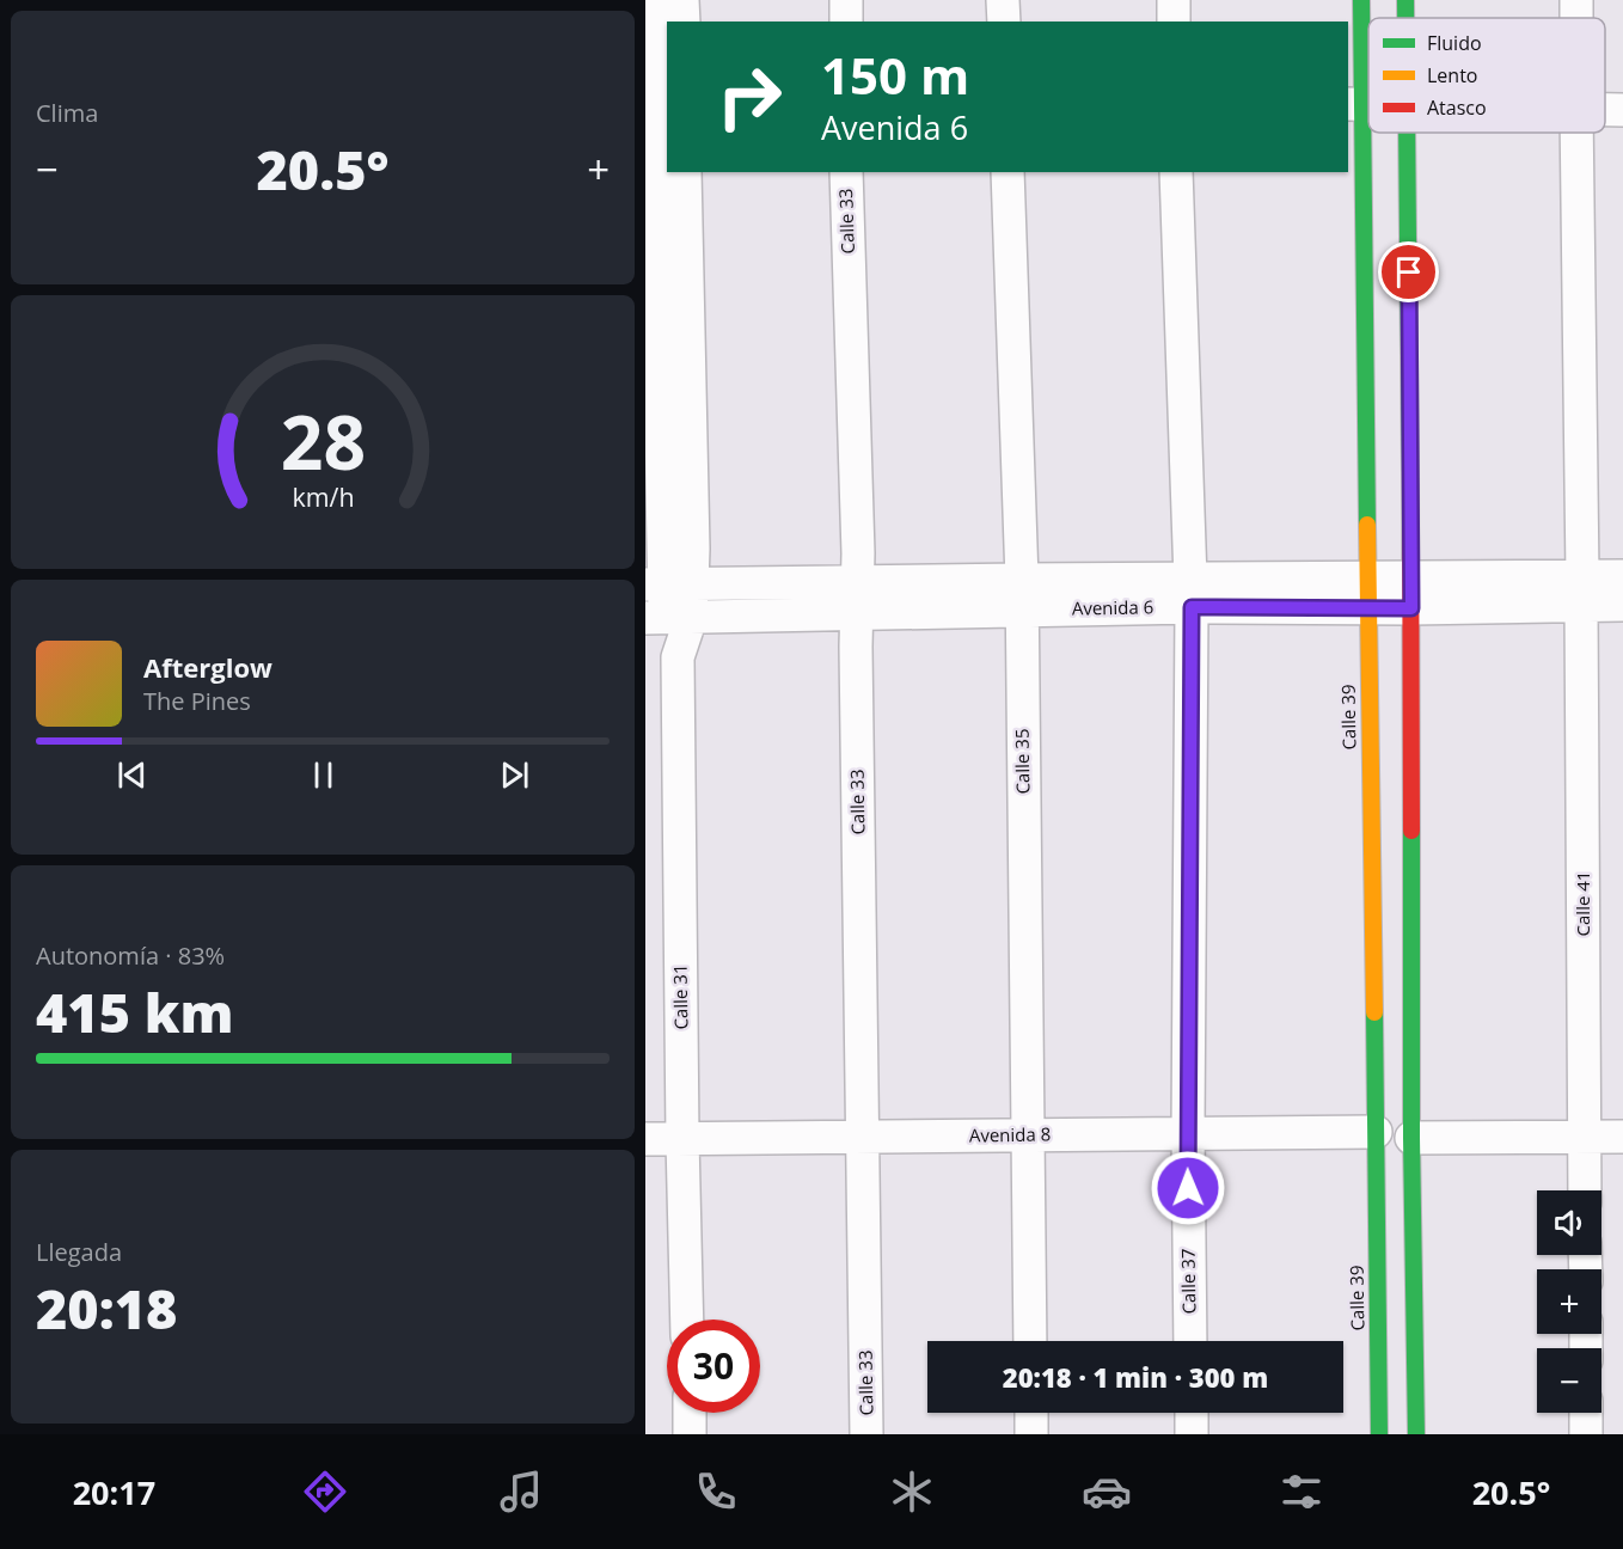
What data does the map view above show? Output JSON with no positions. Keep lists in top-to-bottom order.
{
  "streets": {
    "main road": ["Calle 39"],
    "street": [
      "Calle 33",
      "Avenida 6",
      "Calle 35",
      "Calle 41",
      "Calle 31",
      "Avenida 8",
      "Calle 37"
    ]
  },
  "crossings": [
    ["Calle 33", "Avenida 6"],
    ["Calle 33", "Avenida 8"],
    ["Avenida 6", "Calle 39"],
    ["Avenida 6", "Calle 35"],
    ["Avenida 6", "Calle 41"],
    ["Avenida 6", "Calle 31"],
    ["Avenida 6", "Calle 37"],
    ["Calle 39", "Avenida 8"],
    ["Calle 35", "Avenida 8"],
    ["Calle 31", "Avenida 8"],
    ["Avenida 8", "Calle 37"]
  ],
  "legend": ["Fluido", "Lento", "Atasco"],
  "page": {
    "tile": [
      "Clima",
      ["Autonomía · 83%", "415 km"],
      ["Llegada", "20:18"]
    ],
    "turn": ["150 m", "Avenida 6"],
    "heat": ["−", "20.5°", "+"],
    "song": ["Afterglow", "The Pines"],
    "map_buttons": ["+", "−"],
    "limit": "30",
    "trip": "20:18 · 1 min · 300 m",
    "tabs": ["20:17", "20.5°"],
    "gauge": ["28", "km/h"]
  }
}
